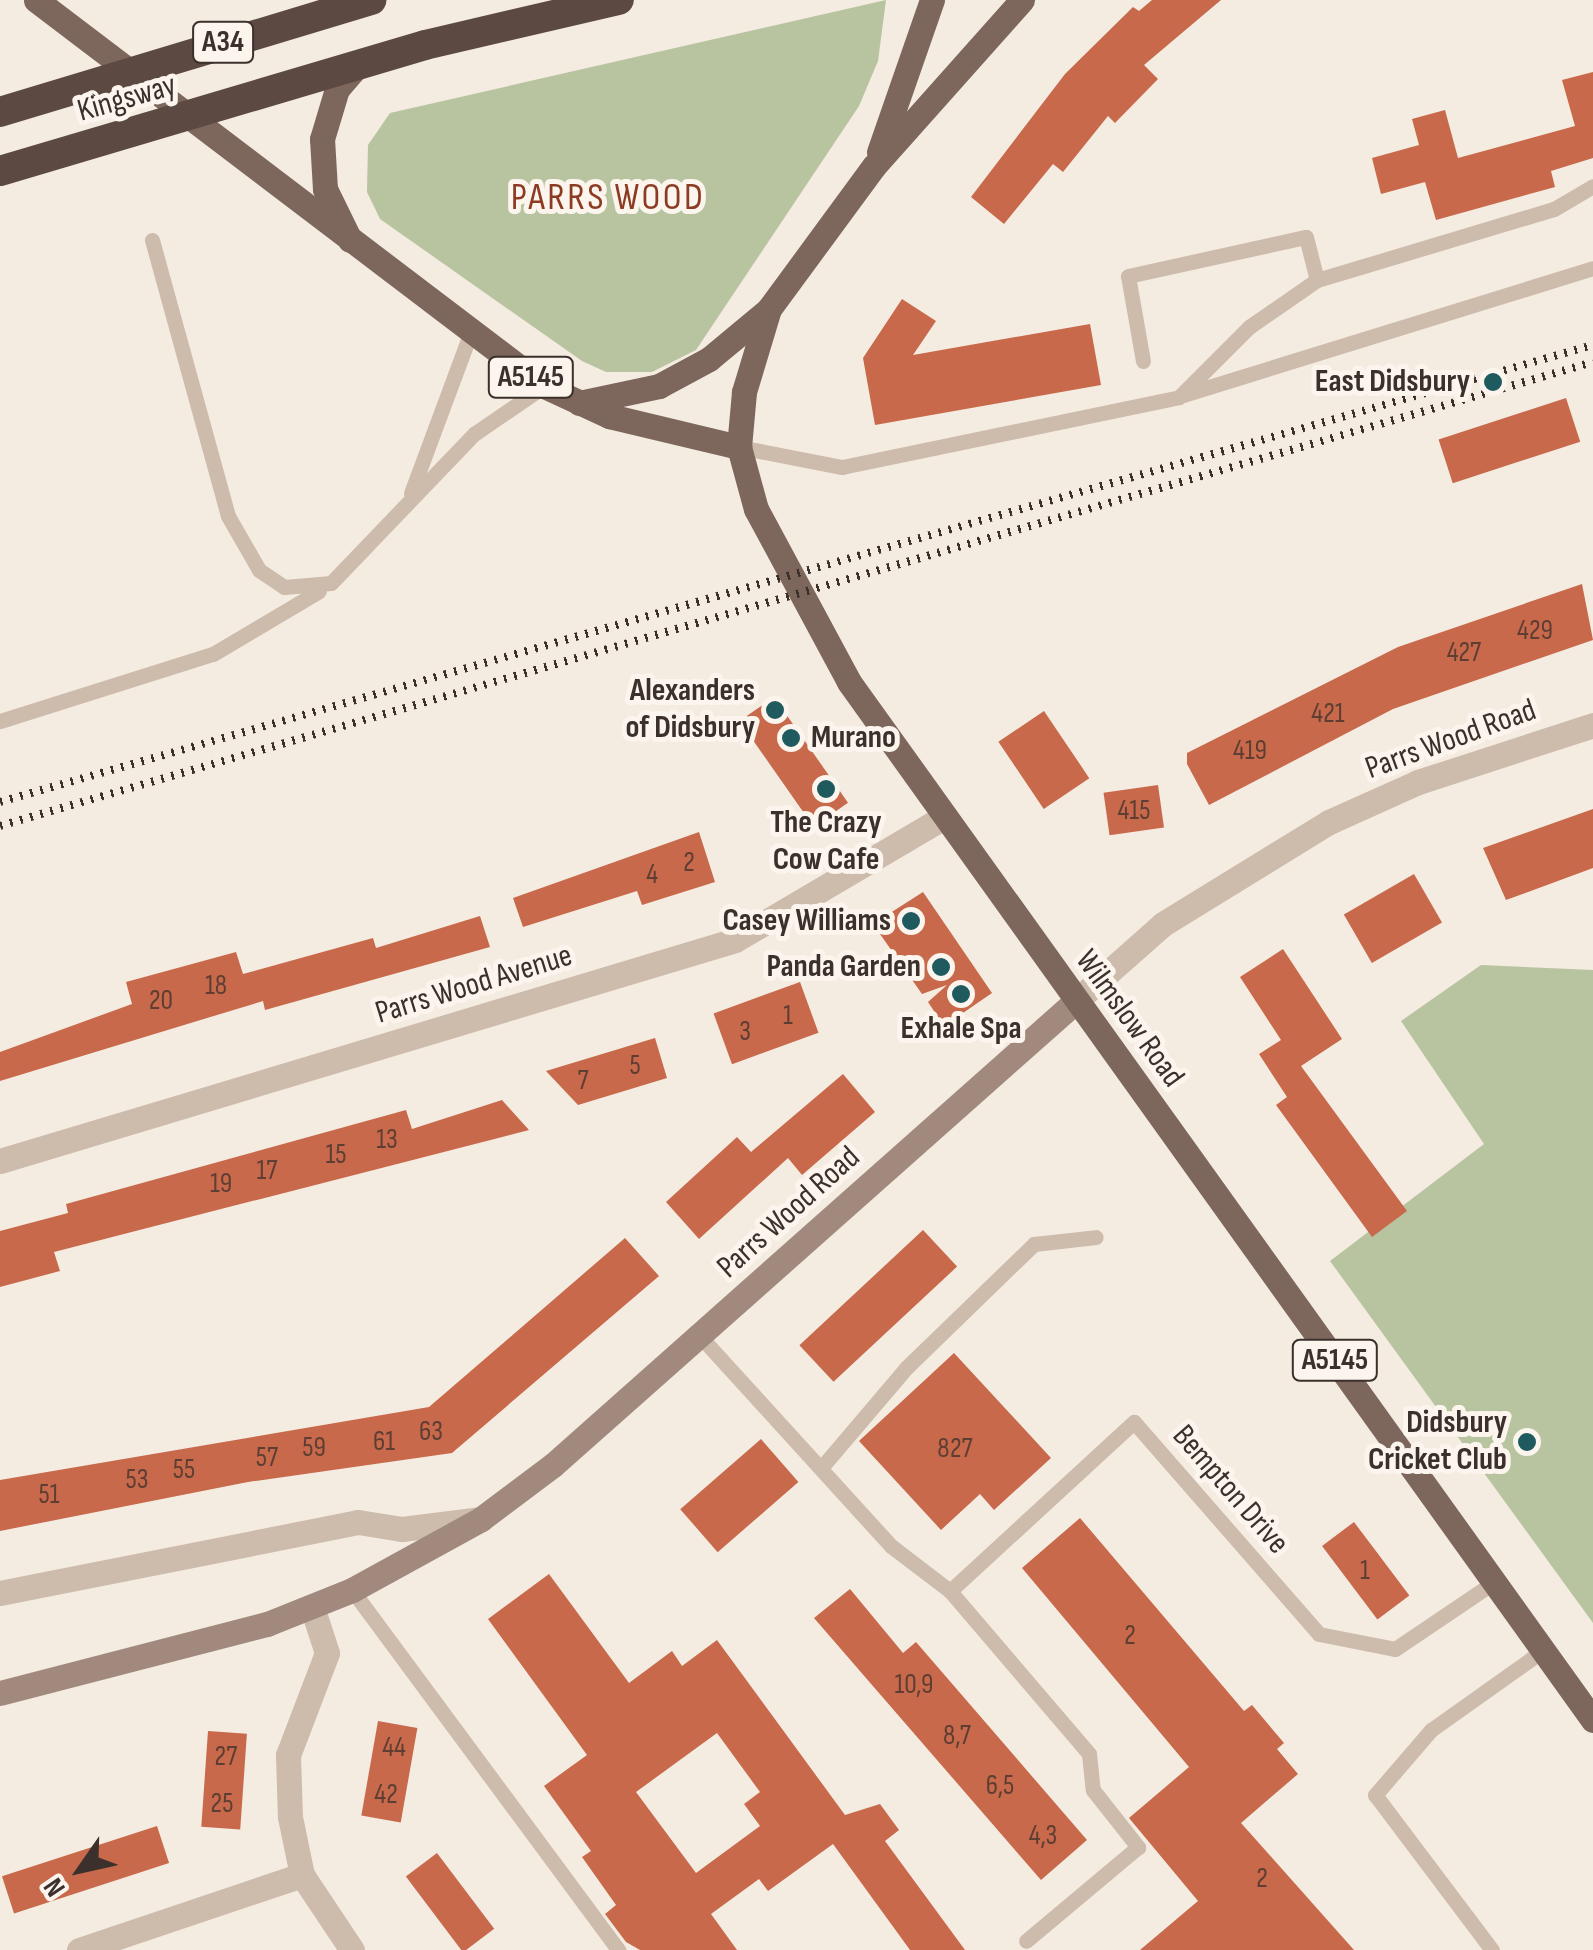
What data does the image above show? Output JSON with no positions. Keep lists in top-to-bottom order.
{
  "streets": {
    "highway": ["A34", "Kingsway"],
    "main road": ["A5145", "Wilmslow Road"],
    "street": ["Parrs Wood Road", "Parrs Wood Avenue"],
    "lane": ["Bempton Drive"]
  },
  "crossings": [
    ["Kingsway", "A5145"],
    ["A5145", "Wilmslow Road"],
    ["Parrs Wood Road", "Wilmslow Road"],
    ["Parrs Wood Avenue", "Wilmslow Road"],
    ["Wilmslow Road", "Bempton Drive"]
  ],
  "districts": ["PARRS WOOD"],
  "places": [
    "East Didsbury",
    "Alexanders of Didsbury",
    "Murano",
    "The Crazy Cow Cafe",
    "Casey Williams",
    "Panda Garden",
    "Exhale Spa",
    "Didsbury Cricket Club"
  ],
  "house_numbers": [
    "429",
    "427",
    "421",
    "419",
    "415",
    "2",
    "4",
    "18",
    "20",
    "1",
    "3",
    "5",
    "7",
    "13",
    "15",
    "17",
    "19",
    "63",
    "61",
    "59",
    "827",
    "57",
    "55",
    "53",
    "51",
    "1",
    "2",
    "10,9",
    "8,7",
    "44",
    "27",
    "6,5",
    "42",
    "25",
    "4,3",
    "2"
  ],
  "north": "bottom left"
}
